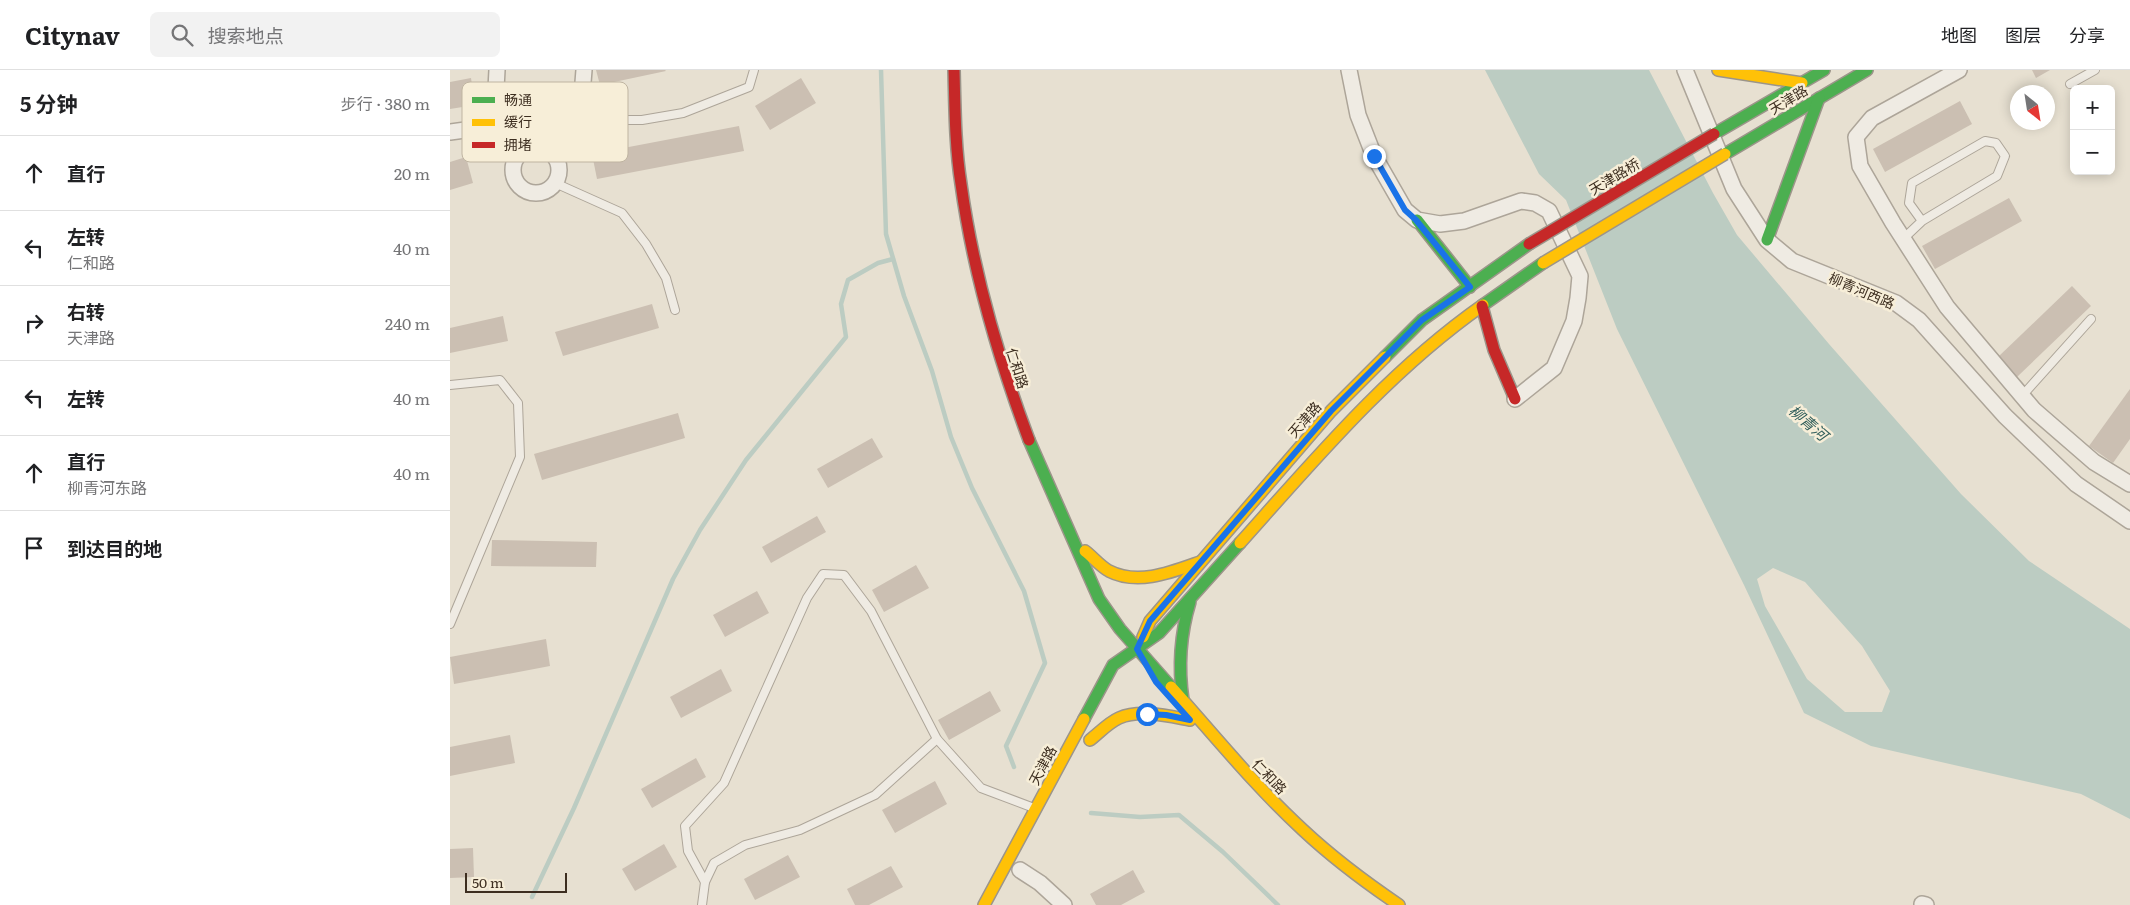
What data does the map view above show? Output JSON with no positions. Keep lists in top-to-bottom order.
{
  "streets": {
    "main road": ["天津路", "天津路桥", "仁和路"],
    "street": ["柳青河西路"]
  },
  "crossings": [
    ["天津路", "天津路桥"],
    ["天津路", "仁和路"]
  ],
  "water": ["柳青河"],
  "legend": ["畅通", "缓行", "拥堵"],
  "scale_bar": "50 m",
  "north": "bottom right",
  "page": {
    "header": "Citynav",
    "search": "搜索地点",
    "nav": ["地图", "图层", "分享"],
    "heading": ["5 分钟", "步行 · 380 m"],
    "map_buttons": ["+", "−"],
    "list": [
      ["直行", "20 m"],
      ["左转", "仁和路", "40 m"],
      ["右转", "天津路", "240 m"],
      ["左转", "40 m"],
      ["直行", "柳青河东路", "40 m"],
      "到达目的地"
    ],
    "scale": "50 m"
  }
}
